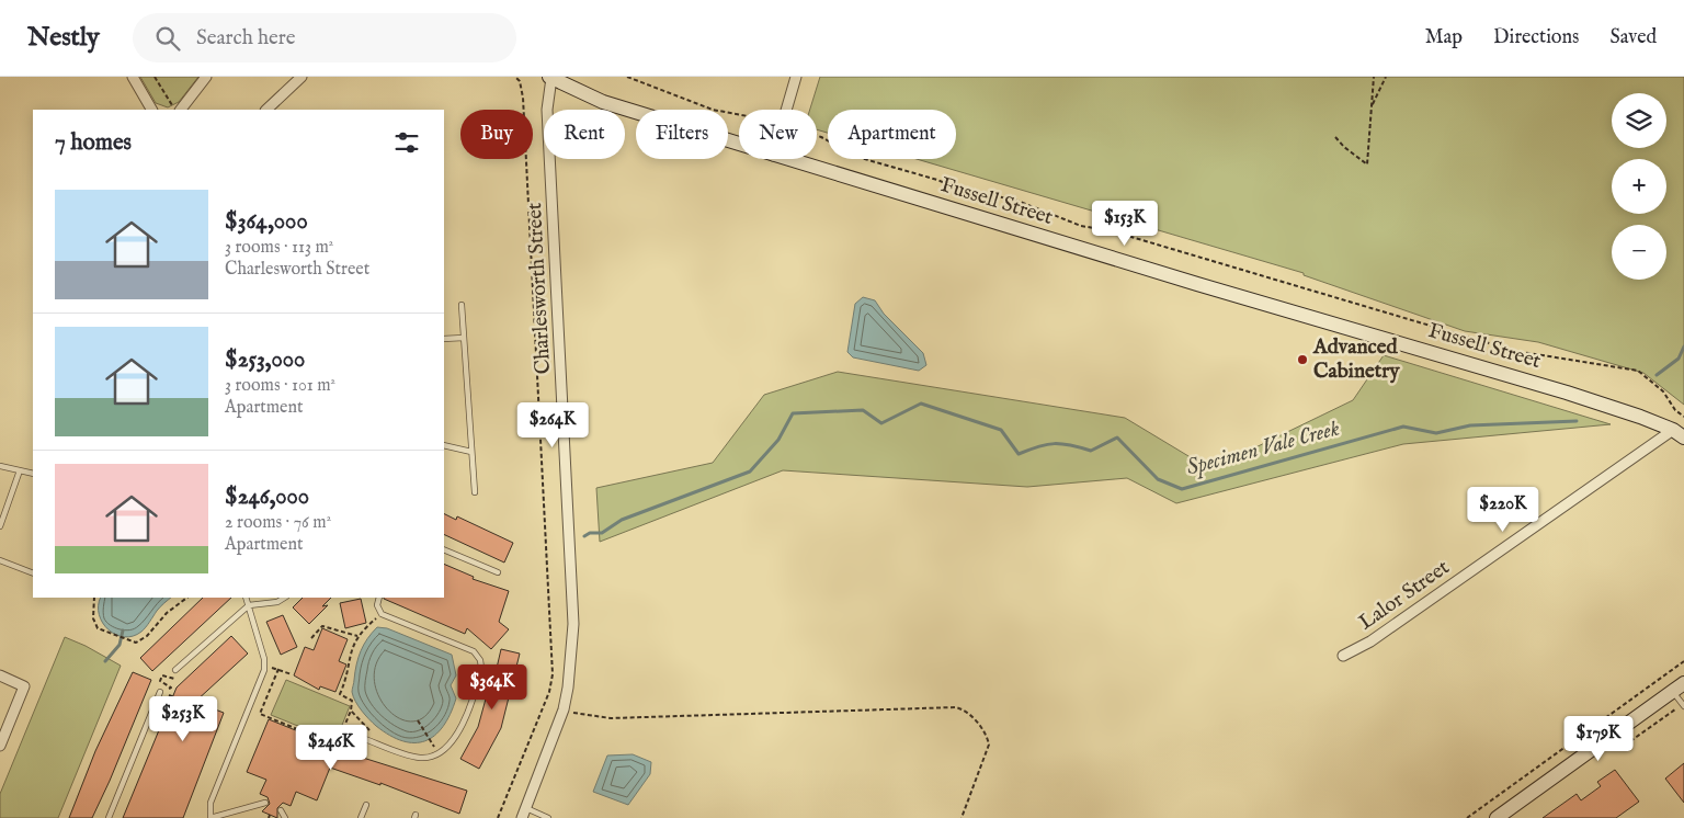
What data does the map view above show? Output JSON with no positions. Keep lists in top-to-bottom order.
{
  "streets": {
    "street": ["Fussell Street", "Charlesworth Street", "Lalor Street"]
  },
  "crossings": [
    ["Fussell Street", "Charlesworth Street"],
    ["Fussell Street", "Lalor Street"]
  ],
  "water": ["Specimen Vale Creek"],
  "places": ["Advanced Cabinetry"],
  "page": {
    "header": "Nestly",
    "search": "Search here",
    "nav": ["Map", "Directions", "Saved"],
    "map_buttons": ["+", "−"],
    "chip": [
      "Buy",
      "Rent",
      "Filters",
      "New",
      "Apartment"
    ],
    "heading": "7 homes",
    "list": [
      {
        "name": "$364,000",
        "note": "3 rooms · 113 m² · Charlesworth Street"
      },
      {
        "name": "$253,000",
        "note": "3 rooms · 101 m² · Apartment"
      },
      {
        "name": "$246,000",
        "note": "2 rooms · 76 m² · Apartment"
      }
    ],
    "price": [
      "$153K",
      "$264K",
      "$220K",
      "$364K",
      "$253K",
      "$179K",
      "$246K"
    ]
  }
}
